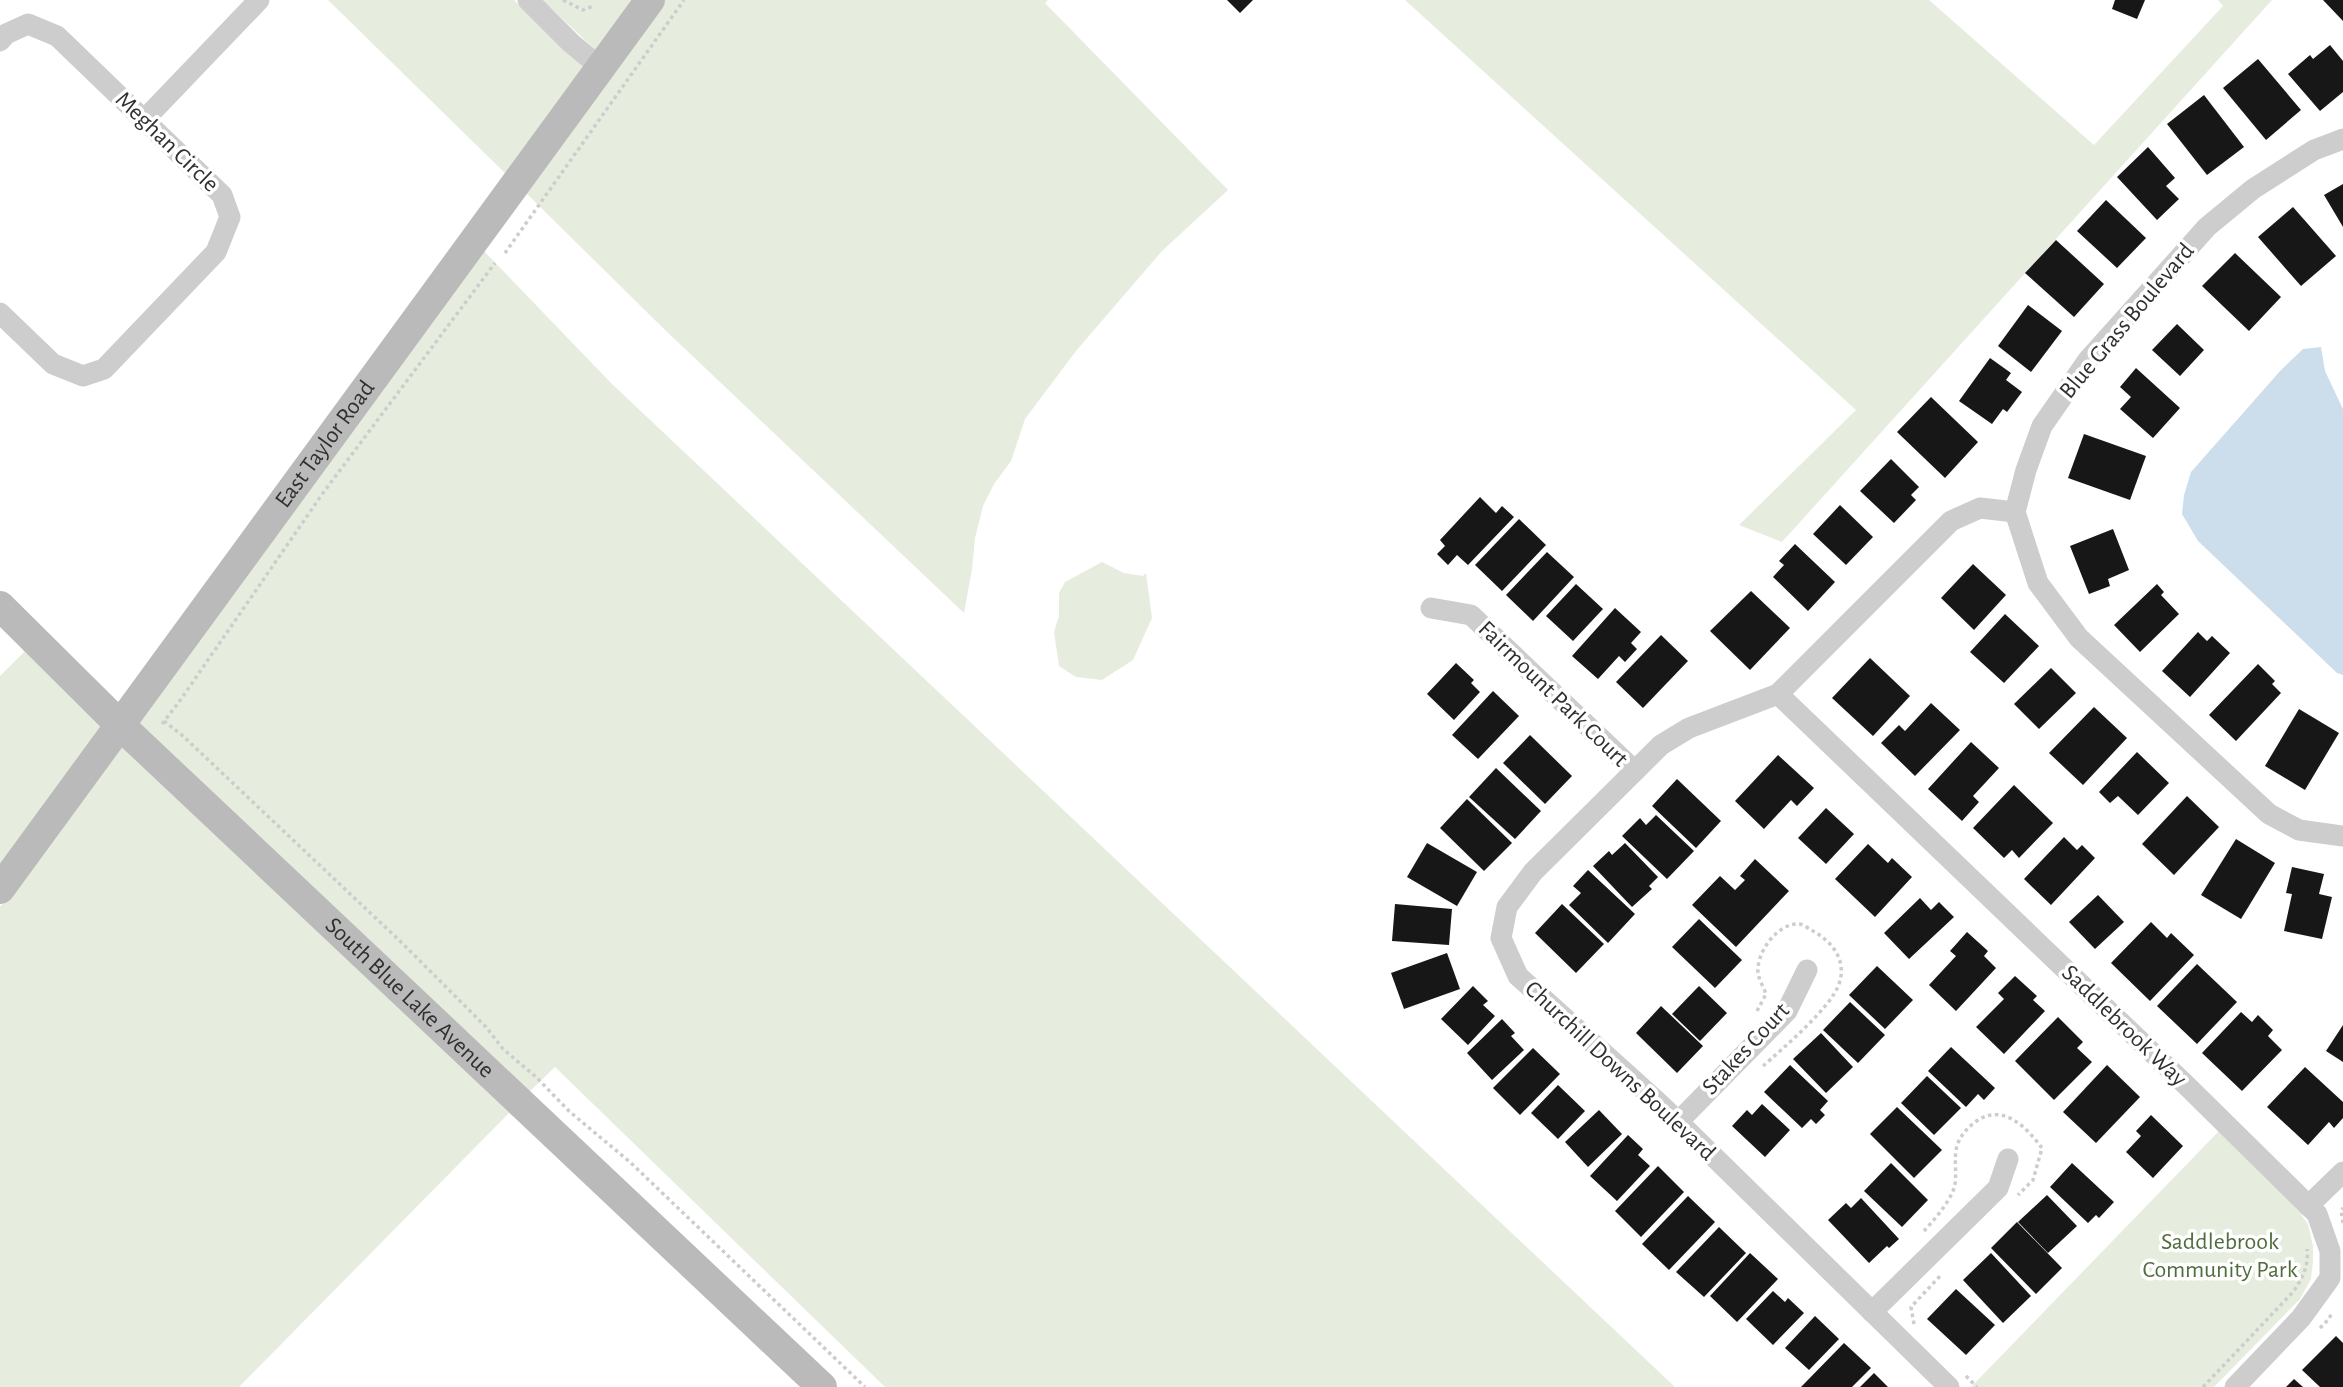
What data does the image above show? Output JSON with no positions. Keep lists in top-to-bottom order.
{
  "streets": {
    "main road": ["East Taylor Road", "South Blue Lake Avenue"],
    "street": [
      "Meghan Circle",
      "Blue Grass Boulevard",
      "Fairmount Park Court",
      "Saddlebrook Way",
      "Stakes Court",
      "Churchill Downs Boulevard"
    ]
  },
  "crossings": [
    ["Blue Grass Boulevard", "Churchill Downs Boulevard"],
    ["East Taylor Road", "South Blue Lake Avenue"],
    ["Fairmount Park Court", "Churchill Downs Boulevard"],
    ["Saddlebrook Way", "Churchill Downs Boulevard"],
    ["Stakes Court", "Churchill Downs Boulevard"]
  ],
  "parks": ["Saddlebrook Community Park"]
}
